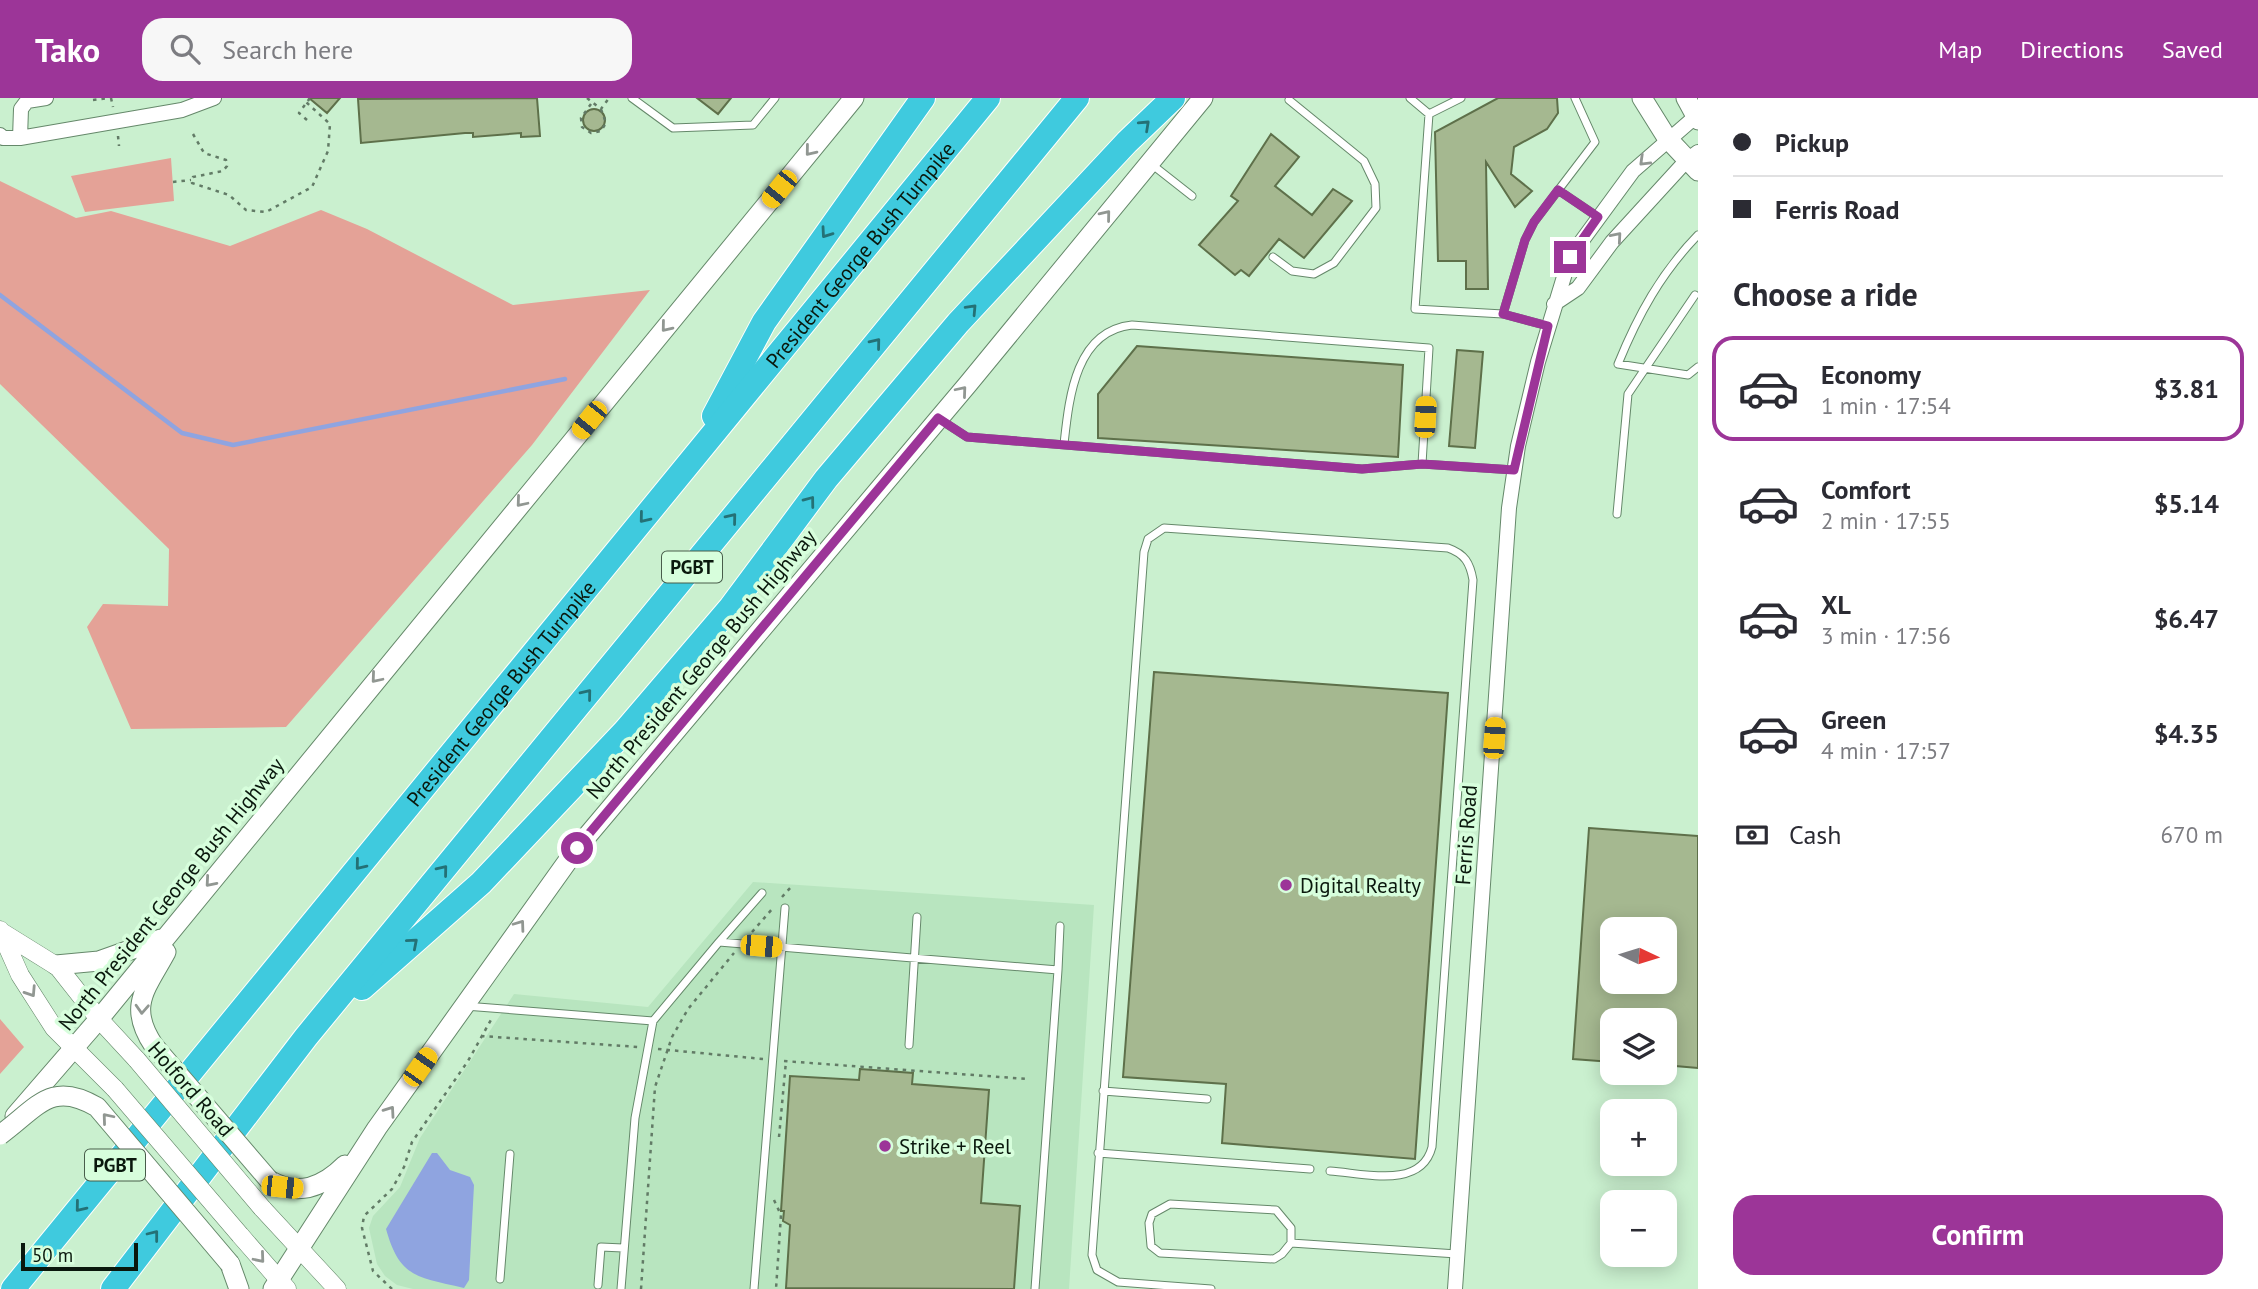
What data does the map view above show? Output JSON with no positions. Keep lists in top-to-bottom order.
{
  "streets": {
    "highway": ["President George Bush Turnpike", "PGBT"],
    "main road": ["North President George Bush Highway"],
    "street": ["Ferris Road", "Holford Road"]
  },
  "crossings": [
    ["North President George Bush Highway", "Holford Road"]
  ],
  "places": ["Digital Realty", "Strike + Reel"],
  "scale_bar": "50 m",
  "north": "right",
  "page": {
    "header": "Tako",
    "search": "Search here",
    "nav": ["Map", "Directions", "Saved"],
    "banner": ["Pickup", "Ferris Road"],
    "heading": "Choose a ride",
    "list": [
      {
        "name": "Economy",
        "note": "1 min · 17:54",
        "value": "$3.81"
      },
      {
        "name": "Comfort",
        "note": "2 min · 17:55",
        "value": "$5.14"
      },
      {
        "name": "XL",
        "note": "3 min · 17:56",
        "value": "$6.47"
      },
      {
        "name": "Green",
        "note": "4 min · 17:57",
        "value": "$4.35"
      }
    ],
    "pay": ["Cash", "670 m"],
    "map_buttons": ["+", "−"],
    "buttons": "Confirm",
    "scale": "50 m"
  }
}
